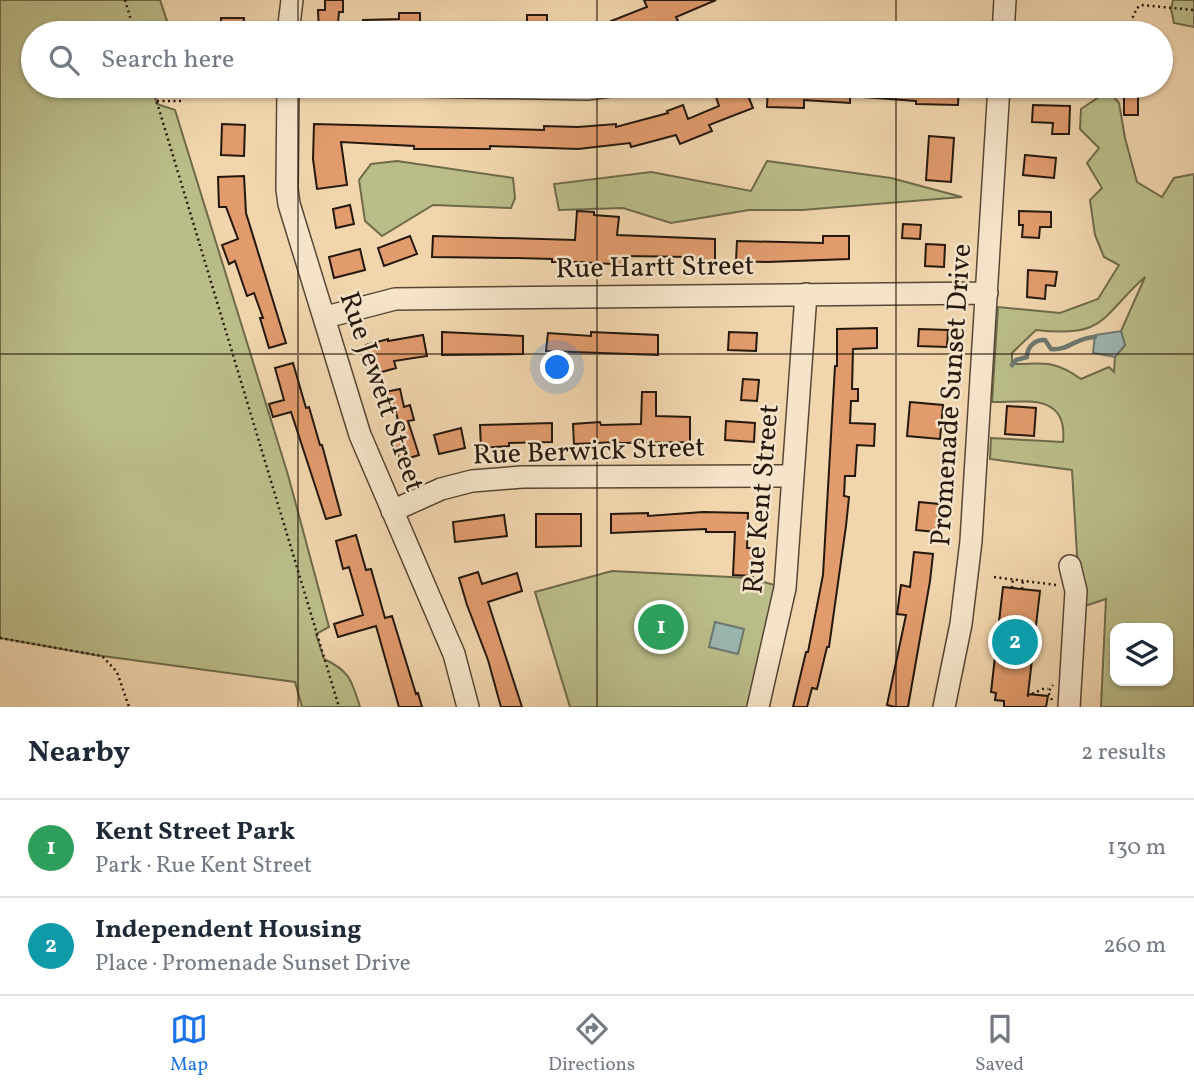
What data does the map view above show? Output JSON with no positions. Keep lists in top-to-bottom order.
{
  "streets": {
    "street": [
      "Rue Hartt Street",
      "Rue Jewett Street",
      "Promenade Sunset Drive",
      "Rue Berwick Street",
      "Rue Kent Street"
    ]
  },
  "crossings": [
    ["Rue Hartt Street", "Rue Jewett Street"],
    ["Rue Hartt Street", "Promenade Sunset Drive"],
    ["Rue Hartt Street", "Rue Kent Street"],
    ["Rue Jewett Street", "Rue Berwick Street"],
    ["Rue Berwick Street", "Rue Kent Street"]
  ],
  "page": {
    "search": "Search here",
    "pins": ["1", "2"],
    "heading": ["Nearby", "2 results"],
    "list": [
      {
        "mark": "1",
        "name": "Kent Street Park",
        "note": "Park · Rue Kent Street",
        "value": "130 m"
      },
      {
        "mark": "2",
        "name": "Independent Housing",
        "note": "Place · Promenade Sunset Drive",
        "value": "260 m"
      }
    ],
    "nav": ["Map", "Directions", "Saved"]
  }
}
